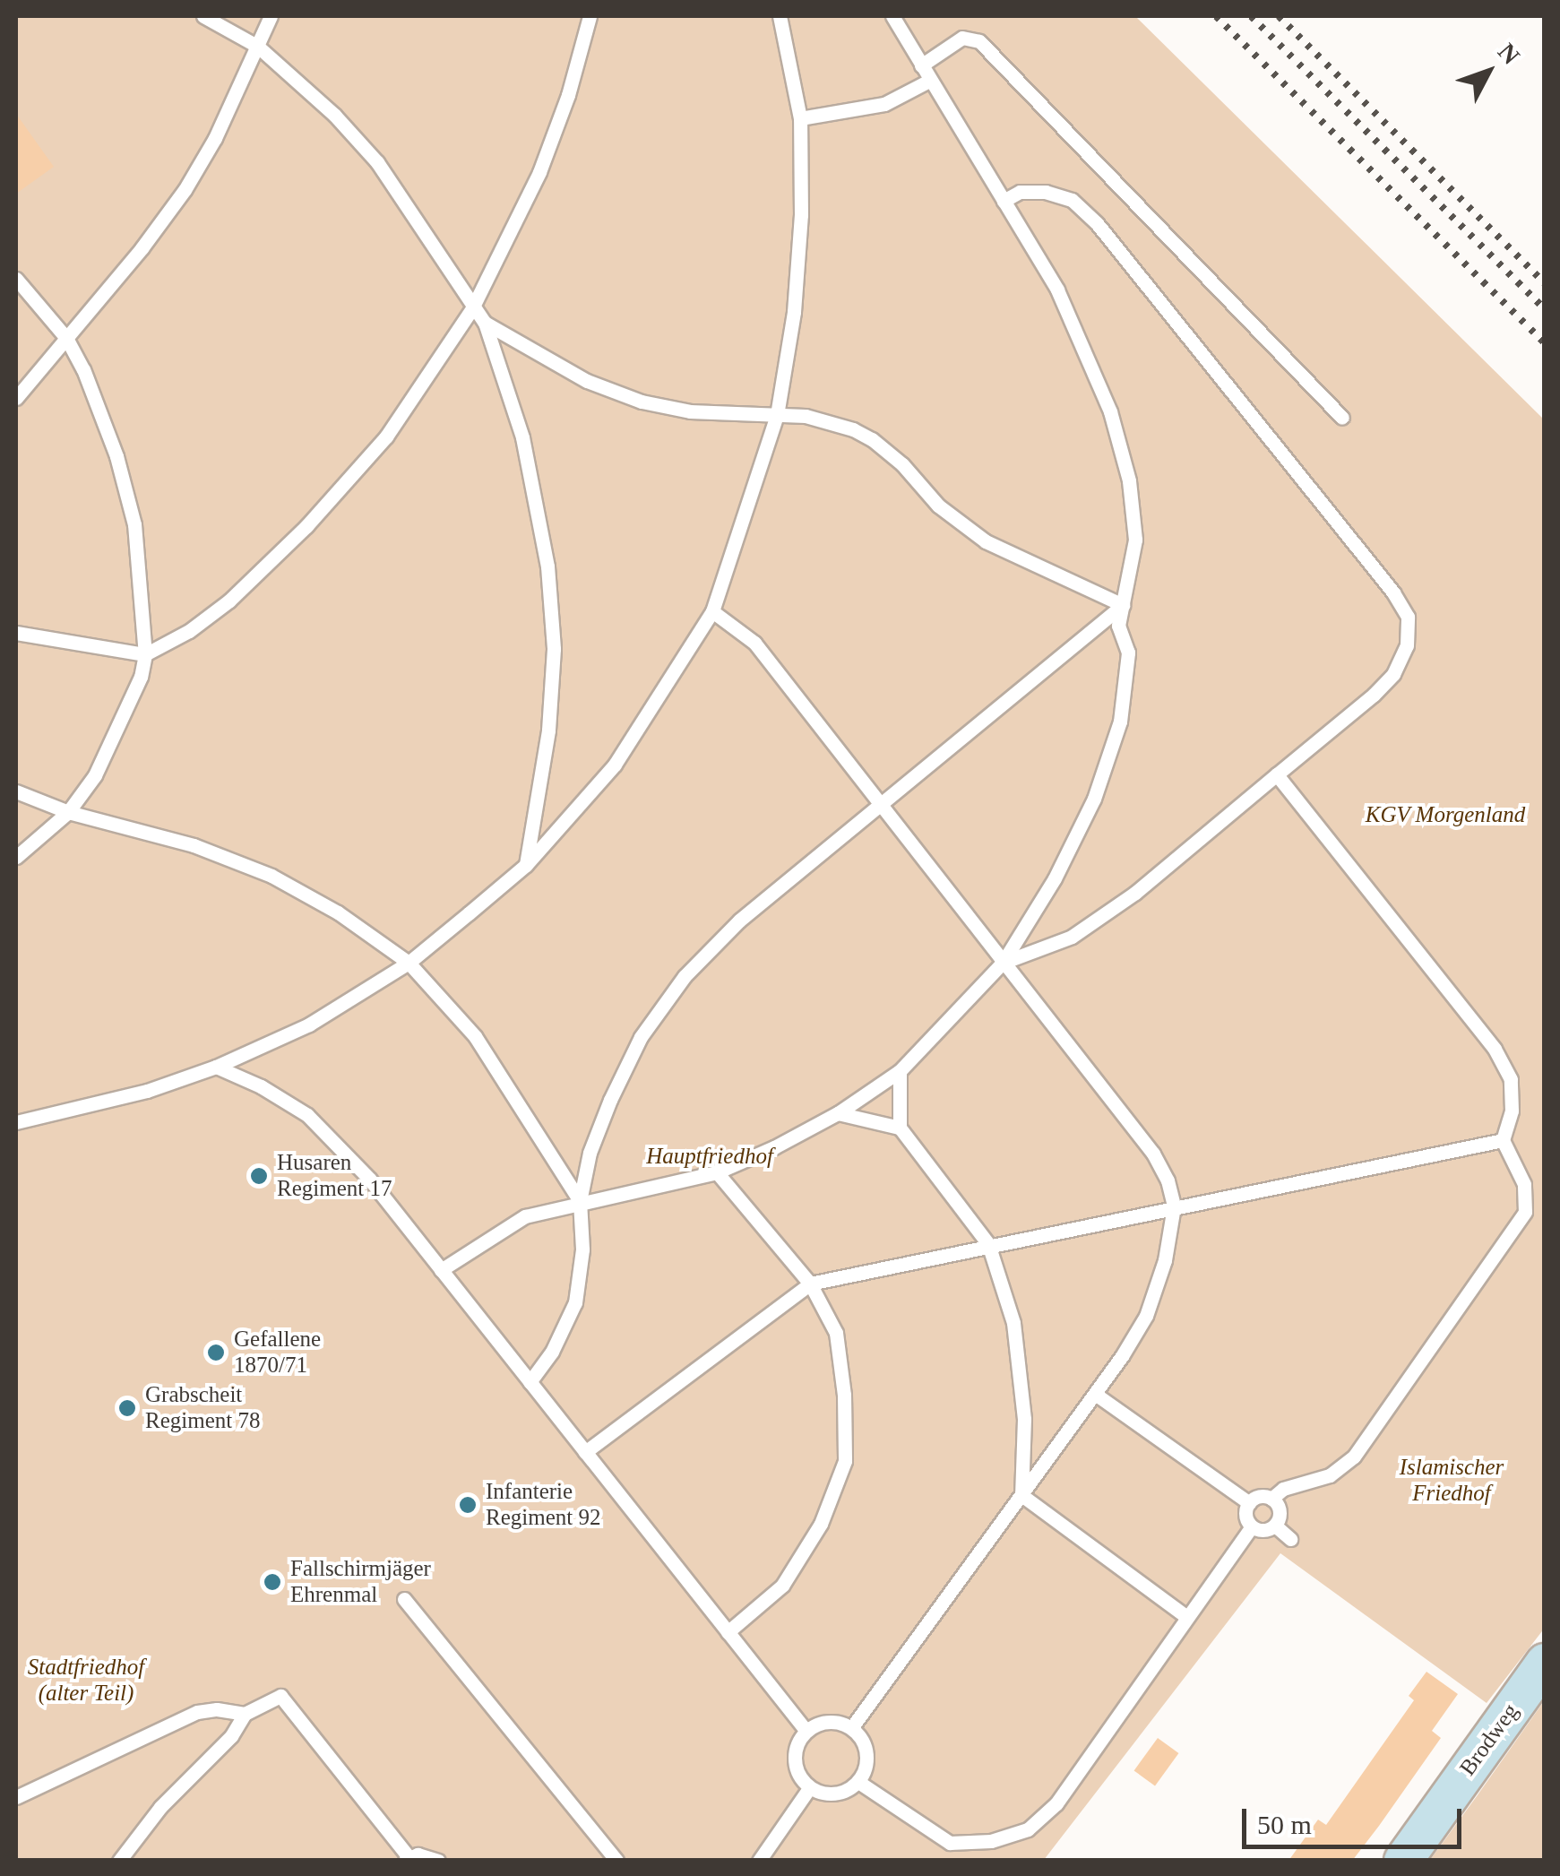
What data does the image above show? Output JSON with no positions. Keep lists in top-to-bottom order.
{
  "streets": {
    "street": ["Brodweg"]
  },
  "parks": [
    "KGV Morgenland",
    "Hauptfriedhof",
    "Islamischer Friedhof",
    "Stadtfriedhof (alter Teil)"
  ],
  "places": [
    "Husaren Regiment 17",
    "Gefallene 1870/71",
    "Grabscheit Regiment 78",
    "Infanterie Regiment 92",
    "Fallschirmjäger Ehrenmal"
  ],
  "scale_bar": "50 m",
  "north": "top right"
}
